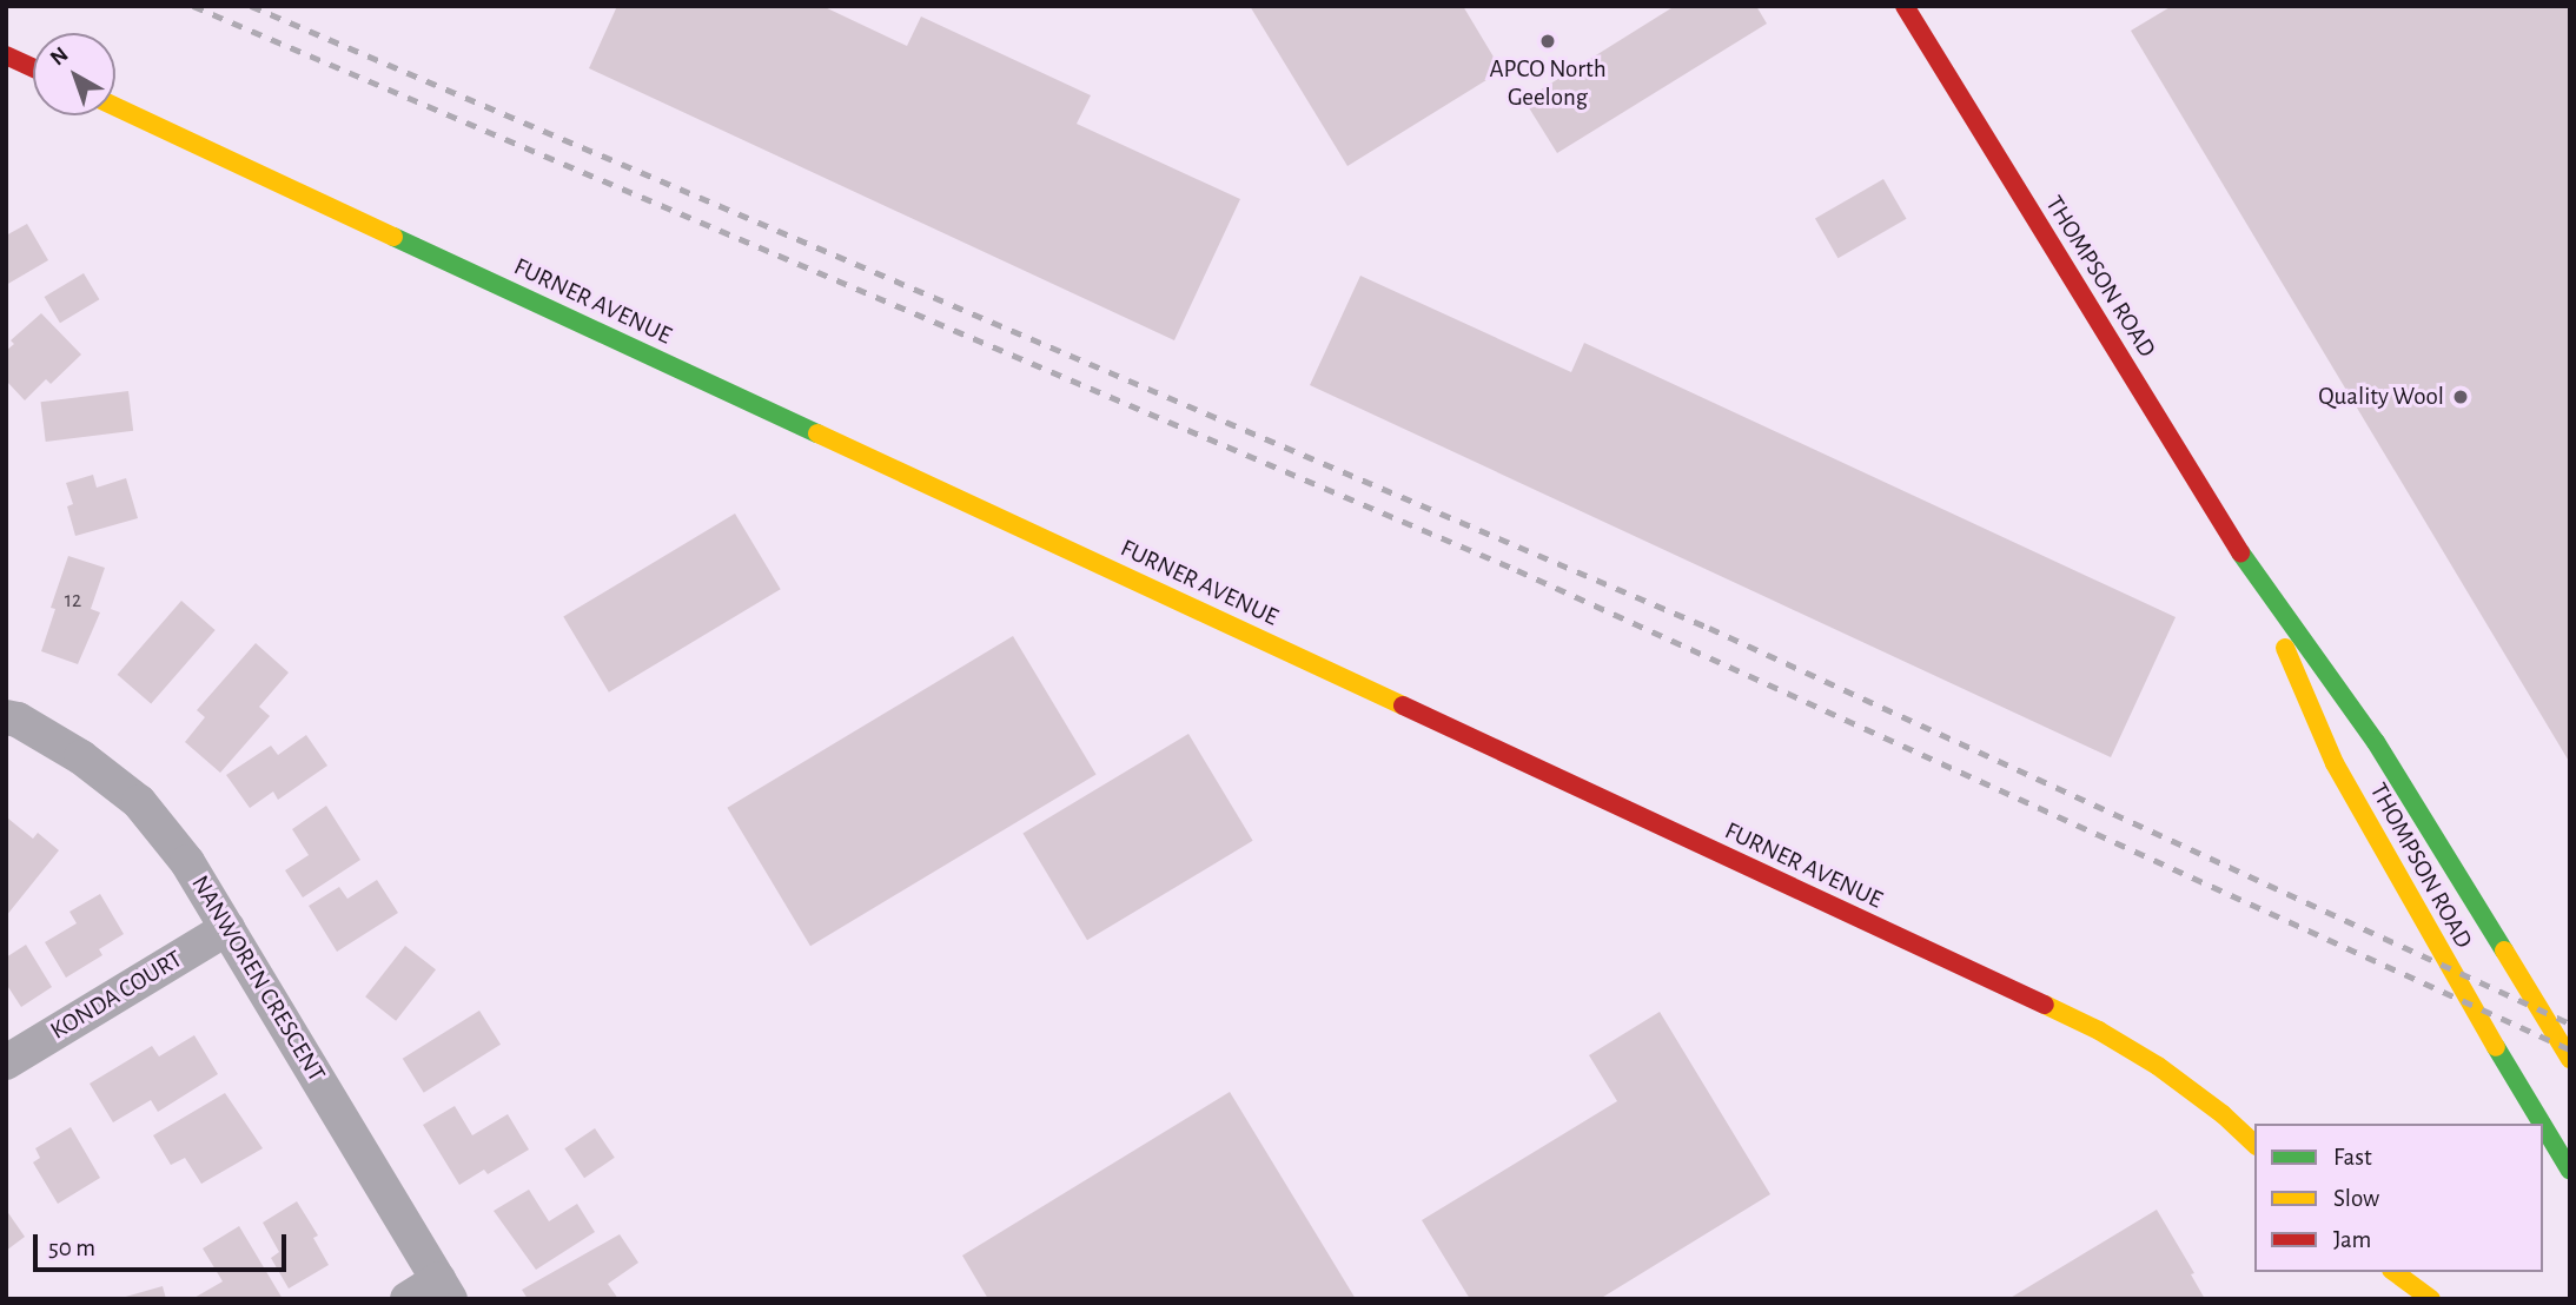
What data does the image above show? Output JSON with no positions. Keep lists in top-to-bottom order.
{
  "streets": {
    "street": [
      "THOMPSON ROAD",
      "FURNER AVENUE",
      "NANWOREN CRESCENT",
      "KONDA COURT"
    ]
  },
  "crossings": [
    ["NANWOREN CRESCENT", "KONDA COURT"]
  ],
  "places": ["APCO North Geelong", "Quality Wool"],
  "house_numbers": ["12"],
  "legend": ["Fast", "Slow", "Jam"],
  "scale_bar": "50 m",
  "north": "top left"
}
